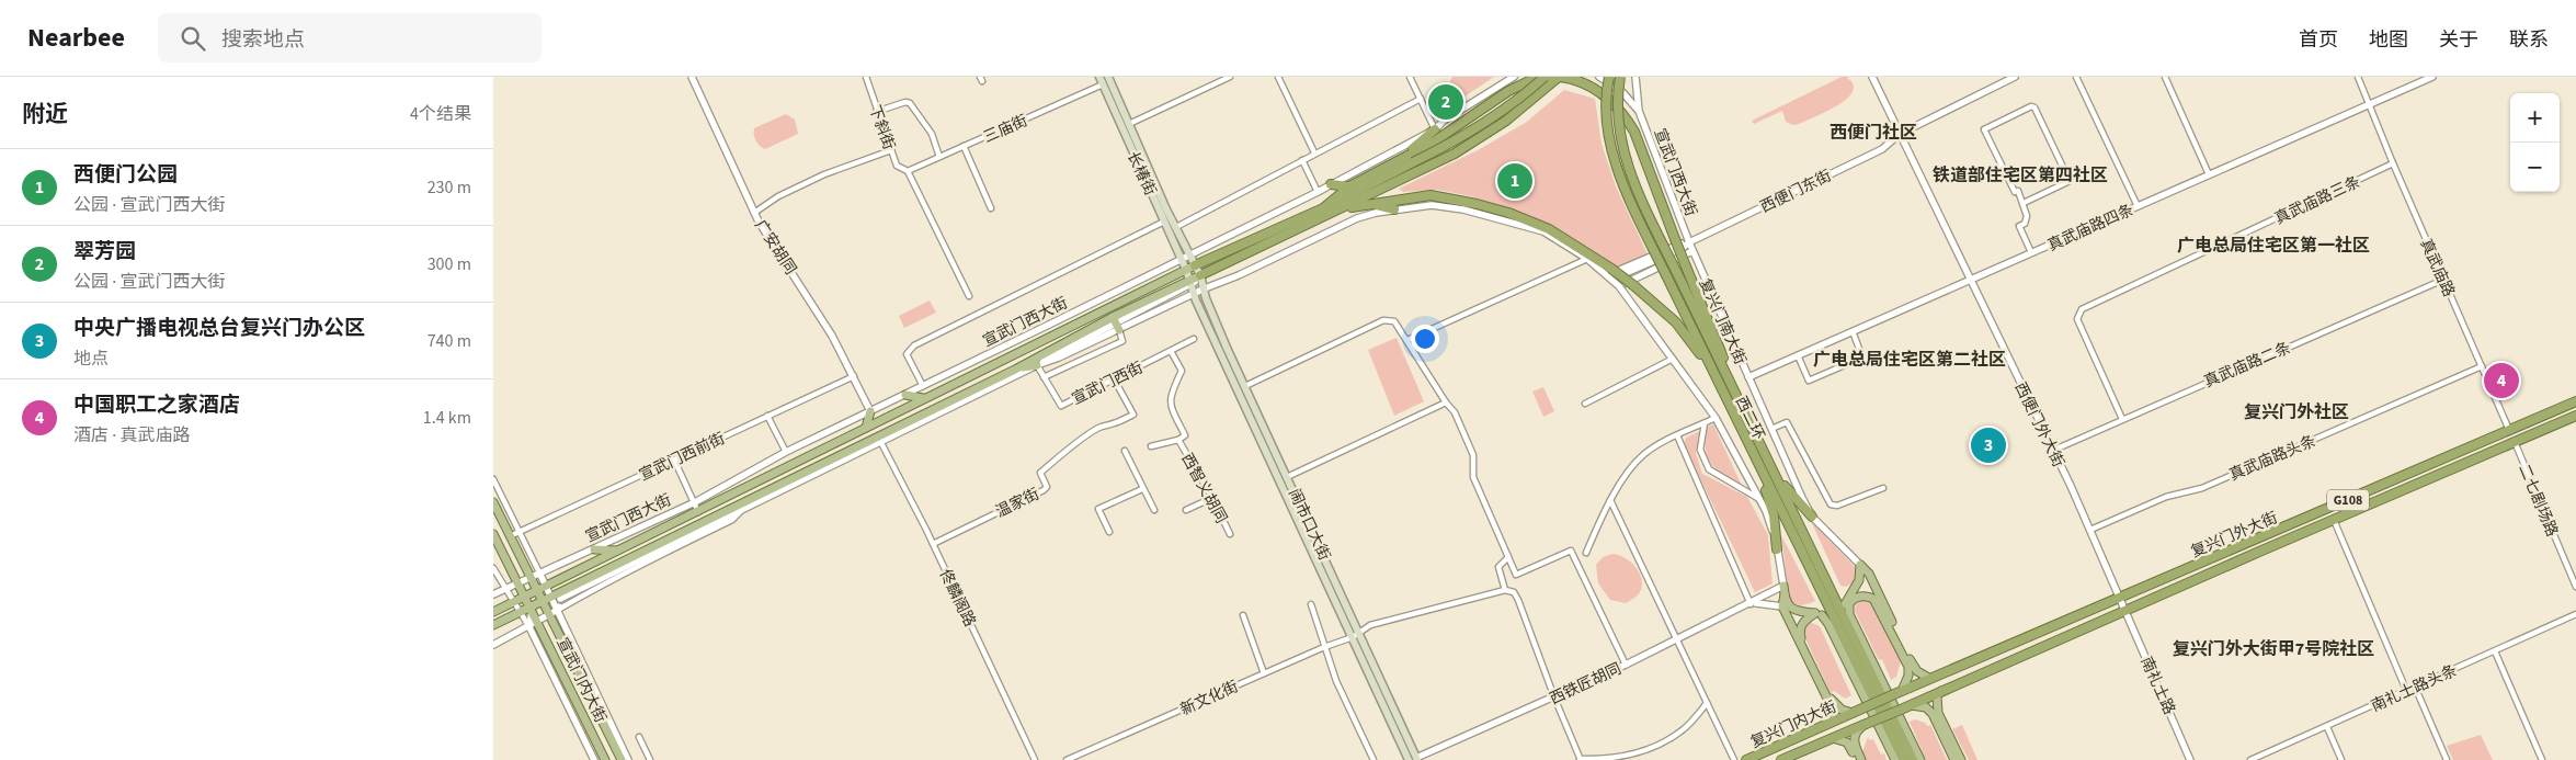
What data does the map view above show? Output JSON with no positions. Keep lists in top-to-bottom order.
{
  "streets": {
    "highway": [
      "西二环",
      "G108",
      "复兴门外大街",
      "复兴门内大街"
    ],
    "main road": [
      "宣武门西大街",
      "长椿街",
      "闹市口大街",
      "宣武门内大街"
    ],
    "street": [
      "下斜街",
      "三庙街",
      "西便门东街",
      "真武庙路三条",
      "真武庙路四条",
      "广安胡同",
      "真武庙路",
      "复兴门南大街",
      "真武庙路二条",
      "宣武门西街",
      "西便门外大街",
      "宣武门西前街",
      "真武庙路头条",
      "西智义胡同",
      "二七剧场路",
      "温家街",
      "佟麟阁路",
      "西铁匠胡同",
      "南礼士路",
      "南礼士路头条",
      "新文化街"
    ]
  },
  "crossings": [
    ["下斜街", "三庙街"],
    ["三庙街", "长椿街"],
    ["宣武门西大街", "长椿街"],
    ["宣武门西大街", "西便门东街"],
    ["宣武门西大街", "广安胡同"],
    ["宣武门西大街", "复兴门南大街"],
    ["宣武门西大街", "宣武门内大街"],
    ["长椿街", "闹市口大街"],
    ["西便门东街", "复兴门南大街"],
    ["西便门东街", "西便门外大街"],
    ["真武庙路三条", "真武庙路"],
    ["真武庙路三条", "真武庙路二条"],
    ["真武庙路四条", "真武庙路"],
    ["真武庙路四条", "复兴门南大街"],
    ["真武庙路四条", "西便门外大街"],
    ["广安胡同", "宣武门西前街"],
    ["真武庙路", "真武庙路二条"],
    ["真武庙路", "真武庙路头条"],
    ["真武庙路", "复兴门外大街"],
    ["真武庙路二条", "西便门外大街"],
    ["宣武门西街", "温家街"],
    ["西便门外大街", "真武庙路头条"],
    ["西便门外大街", "复兴门外大街"],
    ["西便门外大街", "南礼士路"],
    ["宣武门西前街", "宣武门内大街"],
    ["二七剧场路", "复兴门外大街"],
    ["温家街", "佟麟阁路"],
    ["闹市口大街", "西铁匠胡同"],
    ["闹市口大街", "新文化街"],
    ["复兴门外大街", "南礼士路"],
    ["复兴门外大街", "复兴门内大街"]
  ],
  "districts": [
    "西便门社区",
    "铁道部住宅区第四社区",
    "广电总局住宅区第一社区",
    "广电总局住宅区第二社区",
    "复兴门外社区",
    "复兴门外大街甲7号院社区"
  ],
  "page": {
    "header": "Nearbee",
    "search": "搜索地点",
    "nav": [
      "首页",
      "地图",
      "关于",
      "联系"
    ],
    "heading": ["附近", "4个结果"],
    "pins": [
      "2",
      "1",
      "4",
      "3"
    ],
    "map_buttons": ["+", "−"],
    "list": [
      {
        "mark": "1",
        "name": "西便门公园",
        "note": "公园 · 宣武门西大街",
        "value": "230 m"
      },
      {
        "mark": "2",
        "name": "翠芳园",
        "note": "公园 · 宣武门西大街",
        "value": "300 m"
      },
      {
        "mark": "3",
        "name": "中央广播电视总台复兴门办公区",
        "note": "地点",
        "value": "740 m"
      },
      {
        "mark": "4",
        "name": "中国职工之家酒店",
        "note": "酒店 · 真武庙路",
        "value": "1.4 km"
      }
    ]
  }
}
